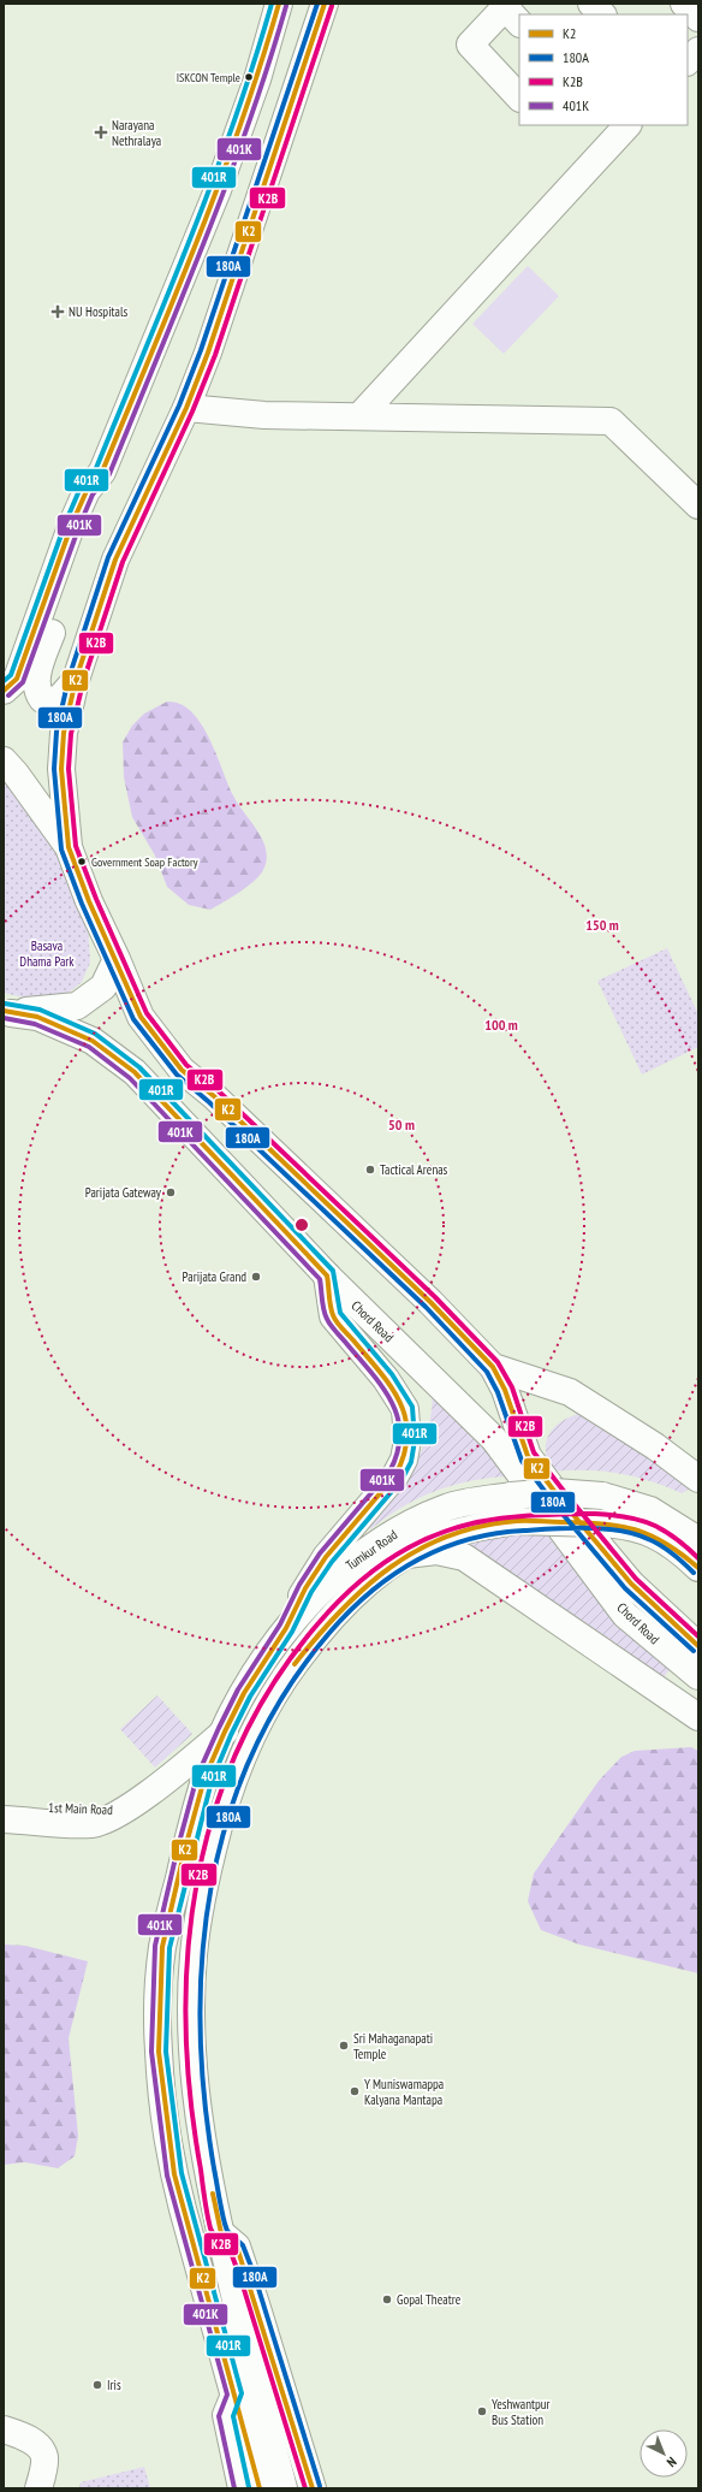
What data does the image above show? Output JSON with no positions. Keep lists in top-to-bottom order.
{
  "streets": {
    "main road": ["Chord Road", "Tumkur Road", "1st Main Road"]
  },
  "parks": ["Basava Dhama Park"],
  "places": {
    "other": [
      "ISKCON Temple",
      "Government Soap Factory",
      "Tactical Arenas",
      "Parijata Gateway",
      "Parijata Grand",
      "Sri Mahaganapati Temple",
      "Y Muniswamappa Kalyana Mantapa",
      "Gopal Theatre",
      "Iris",
      "Yeshwantpur Bus Station"
    ],
    "health": ["Narayana Nethralaya", "NU Hospitals"]
  },
  "lines": [
    "transit line K2",
    "transit line 180A",
    "transit line 401R",
    "transit line K2B",
    "transit line 401K"
  ],
  "legend": [
    "K2",
    "180A",
    "K2B",
    "401K"
  ],
  "north": "bottom right",
  "rings": ["150 m", "100 m", "50 m"]
}
